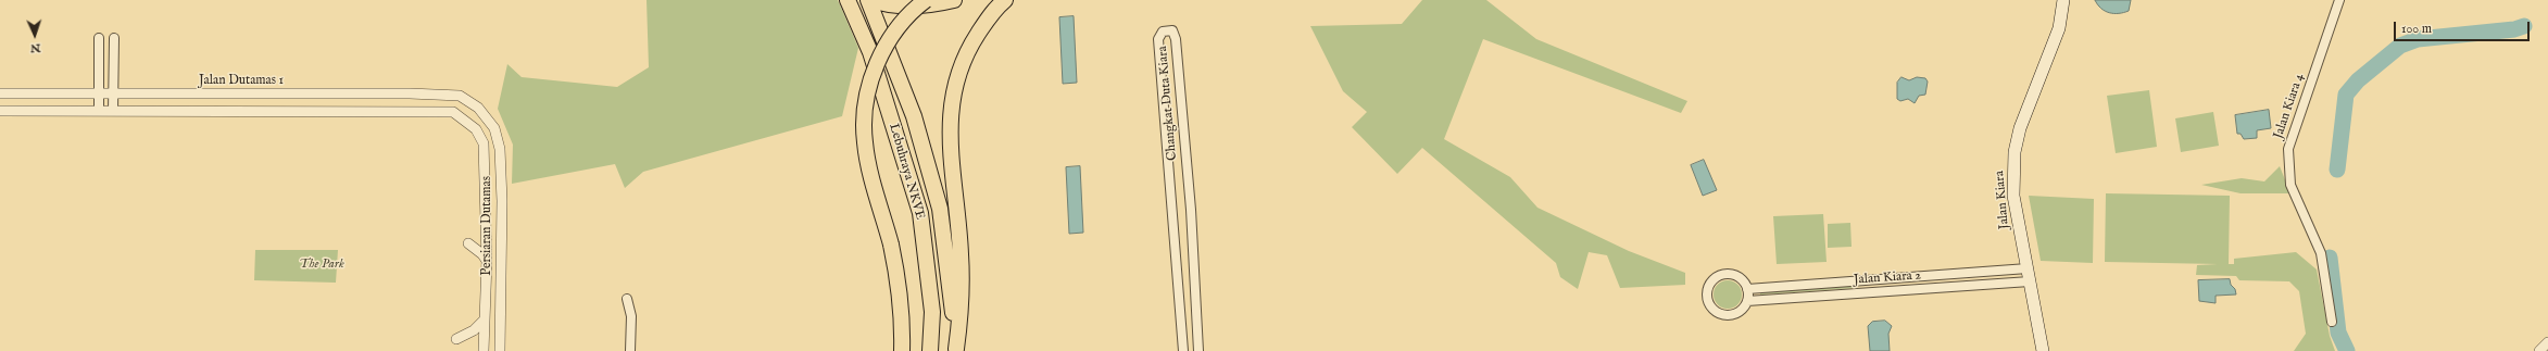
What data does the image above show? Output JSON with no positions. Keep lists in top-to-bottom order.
{
  "streets": {
    "highway": ["Lebuhraya NKVE"],
    "main road": ["Jalan Kiara"],
    "street": [
      "Jalan Dutamas 1",
      "Changkat Duta Kiara",
      "Jalan Kiara 4",
      "Persiaran Dutamas",
      "Jalan Kiara 2"
    ]
  },
  "crossings": [
    ["Jalan Dutamas 1", "Persiaran Dutamas"],
    ["Jalan Kiara", "Jalan Kiara 2"]
  ],
  "parks": ["The Park"],
  "scale_bar": "100 m",
  "north": "bottom"
}
